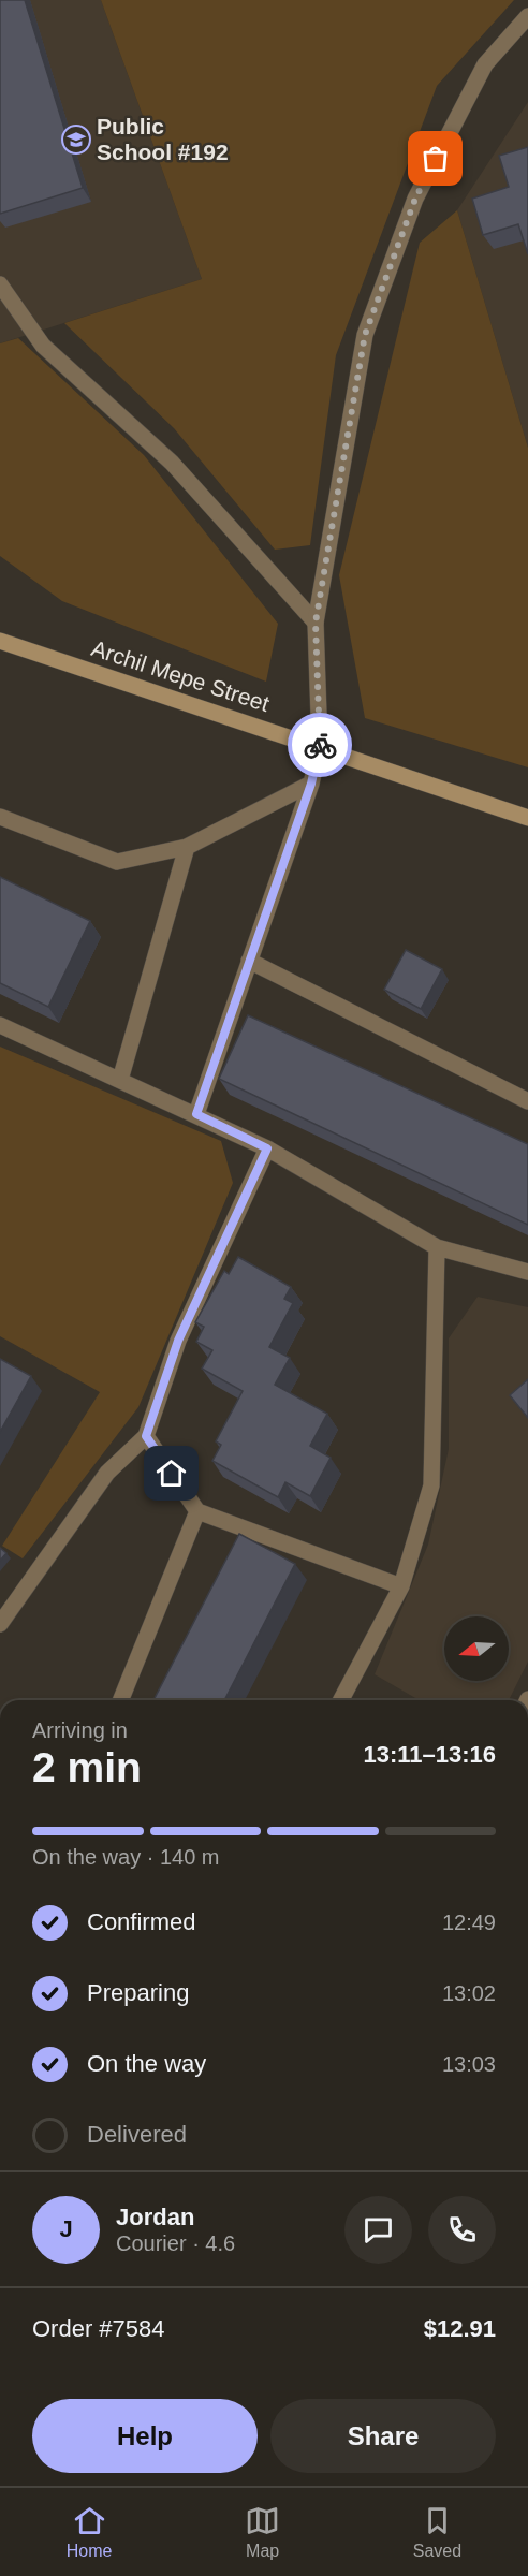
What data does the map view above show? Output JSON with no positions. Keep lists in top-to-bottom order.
{
  "streets": {
    "street": ["Archil Mepe Street"]
  },
  "places": {
    "school or university": ["Public School #192"]
  },
  "north": "left",
  "page": {
    "heading": ["2 min", "Arriving in", "13:11–13:16"],
    "panel": [
      "Jordan",
      "Courier · 4.6",
      "Order #7584",
      "$12.91"
    ],
    "bar": "On the way · 140 m",
    "list": [
      ["Confirmed", "12:49"],
      ["Preparing", "13:02"],
      ["On the way", "13:03"],
      "Delivered"
    ],
    "round": "J",
    "buttons": ["Help", "Share"],
    "tabs": ["Home", "Map", "Saved"]
  }
}
